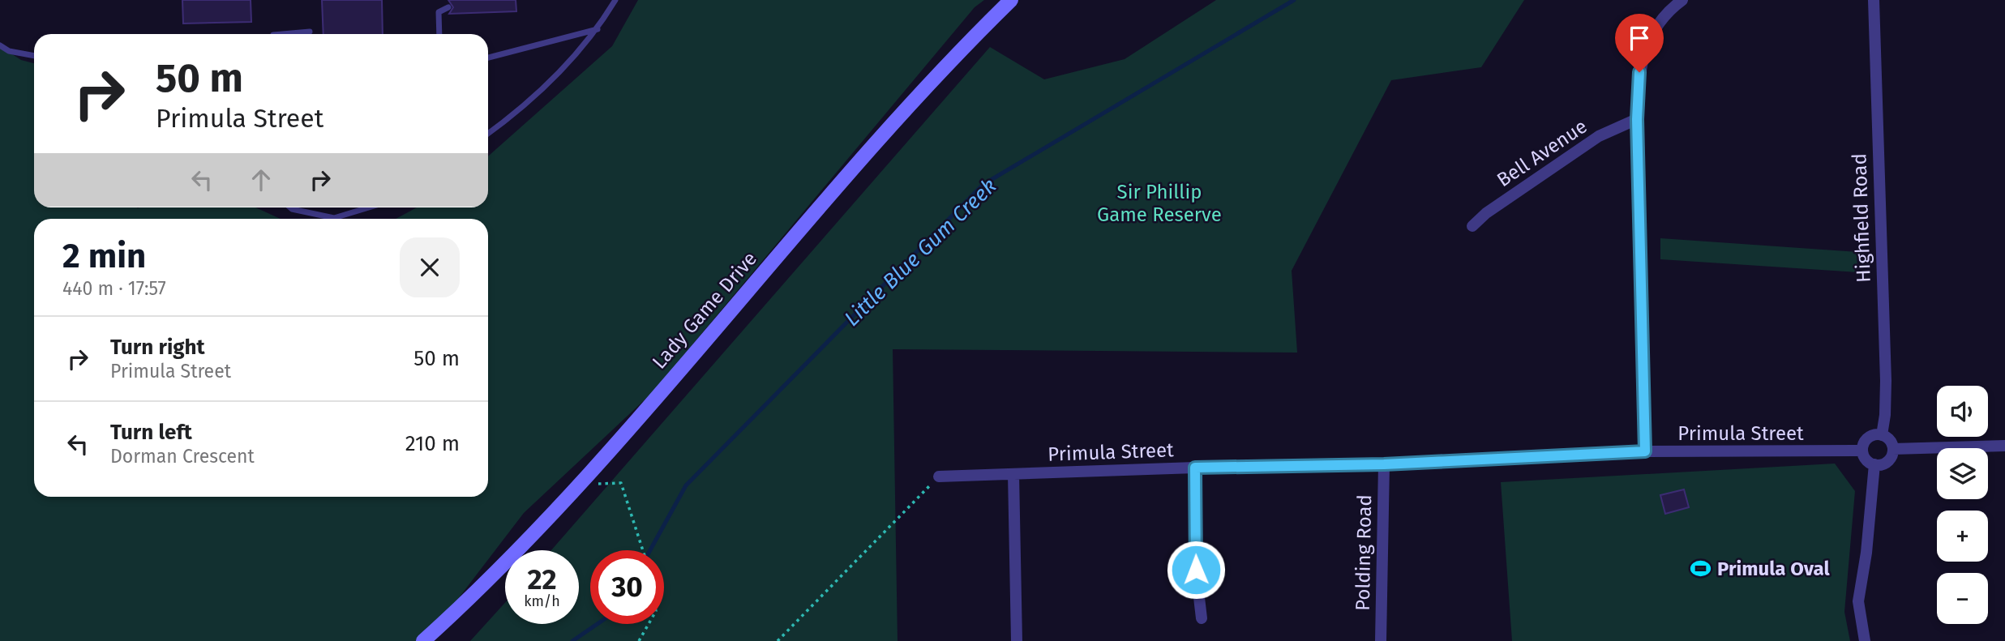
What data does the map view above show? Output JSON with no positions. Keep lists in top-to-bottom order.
{
  "streets": {
    "main road": ["Lady Game Drive"],
    "street": [
      "Bell Avenue",
      "Highfield Road",
      "Primula Street",
      "Polding Road"
    ]
  },
  "crossings": [
    ["Highfield Road", "Primula Street"],
    ["Primula Street", "Polding Road"]
  ],
  "water": ["Little Blue Gum Creek"],
  "parks": ["Sir Phillip Game Reserve"],
  "places": {
    "sports": ["Primula Oval"]
  },
  "page": {
    "turn": ["50 m", "Primula Street"],
    "heading": ["2 min", "440 m · 17:57"],
    "list": [
      {
        "name": "Turn right",
        "note": "Primula Street",
        "value": "50 m"
      },
      {
        "name": "Turn left",
        "note": "Dorman Crescent",
        "value": "210 m"
      }
    ],
    "map_buttons": ["+", "−"],
    "speed": "22 km/h",
    "limit": "30"
  }
}
